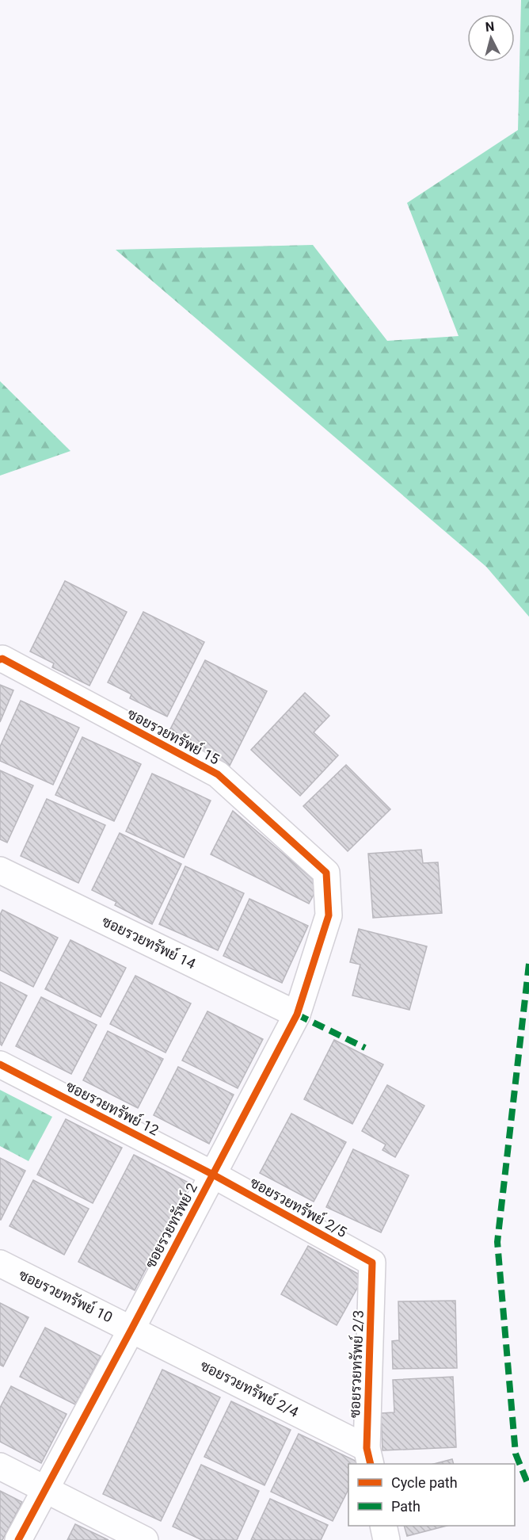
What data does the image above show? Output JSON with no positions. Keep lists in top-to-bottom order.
{
  "streets": {
    "street": [
      "ซอยรวยทรัพย์ 15",
      "ซอยรวยทรัพย์ 14",
      "ซอยรวยทรัพย์ 12",
      "ซอยรวยทรัพย์ 2/5",
      "ซอยรวยทรัพย์ 2",
      "ซอยรวยทรัพย์ 10",
      "ซอยรวยทรัพย์ 2/3",
      "ซอยรวยทรัพย์ 2/4"
    ]
  },
  "crossings": [
    ["ซอยรวยทรัพย์ 15", "ซอยรวยทรัพย์ 2"],
    ["ซอยรวยทรัพย์ 14", "ซอยรวยทรัพย์ 2"],
    ["ซอยรวยทรัพย์ 12", "ซอยรวยทรัพย์ 2/5"],
    ["ซอยรวยทรัพย์ 12", "ซอยรวยทรัพย์ 2"],
    ["ซอยรวยทรัพย์ 2/5", "ซอยรวยทรัพย์ 2"],
    ["ซอยรวยทรัพย์ 2/5", "ซอยรวยทรัพย์ 2/3"],
    ["ซอยรวยทรัพย์ 2", "ซอยรวยทรัพย์ 10"],
    ["ซอยรวยทรัพย์ 2", "ซอยรวยทรัพย์ 2/4"],
    ["ซอยรวยทรัพย์ 10", "ซอยรวยทรัพย์ 2/4"],
    ["ซอยรวยทรัพย์ 2/3", "ซอยรวยทรัพย์ 2/4"]
  ],
  "legend": ["Cycle path", "Path"],
  "north": "top"
}
